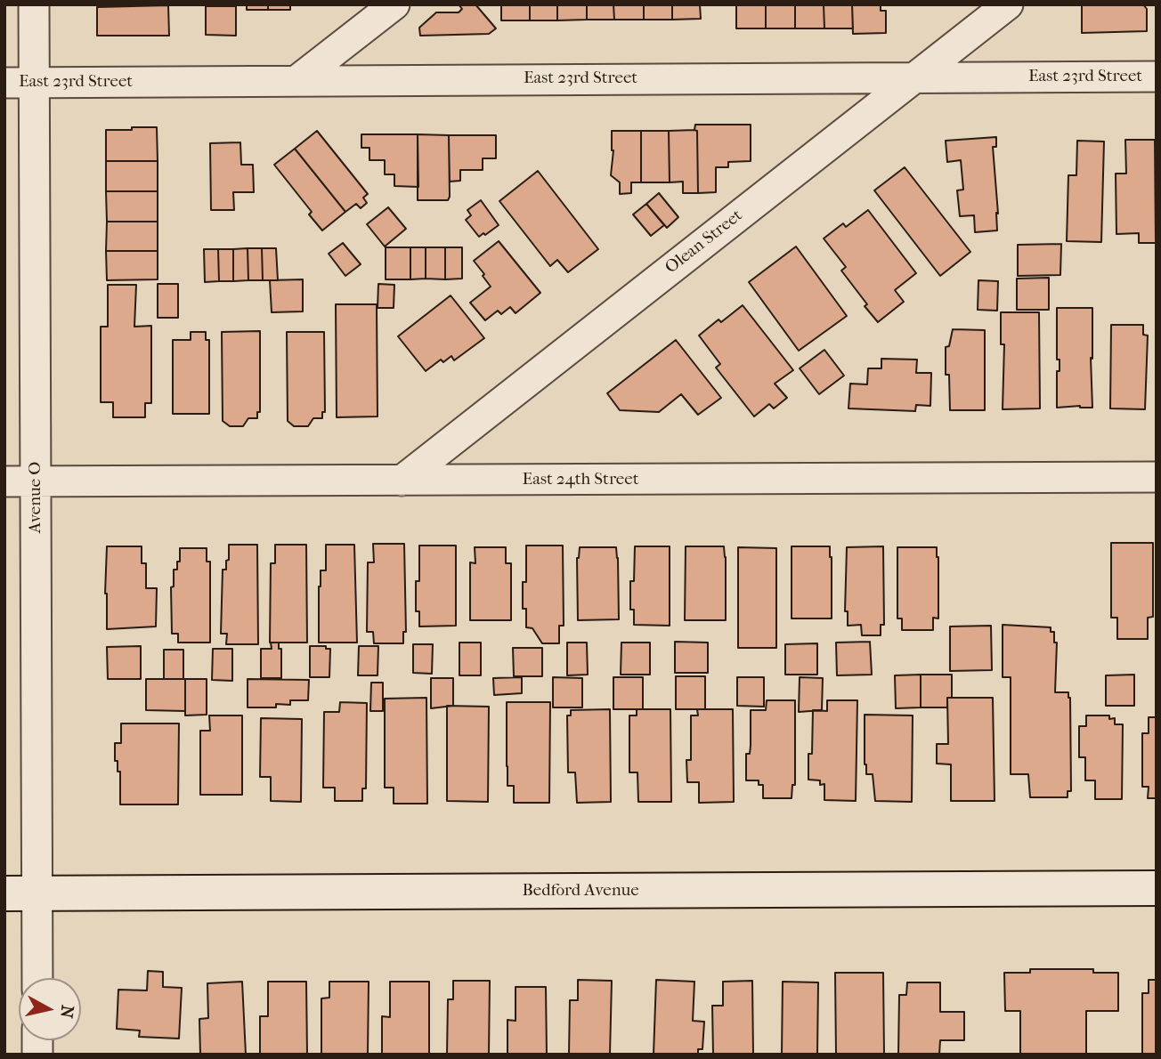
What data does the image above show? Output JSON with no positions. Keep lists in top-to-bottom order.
{
  "streets": {
    "main road": ["Bedford Avenue"],
    "street": [
      "East 23rd Street",
      "Olean Street",
      "East 24th Street",
      "Avenue O"
    ]
  },
  "crossings": [
    ["East 23rd Street", "Olean Street"],
    ["East 23rd Street", "Avenue O"],
    ["Olean Street", "East 24th Street"],
    ["East 24th Street", "Avenue O"],
    ["Avenue O", "Bedford Avenue"]
  ],
  "north": "right"
}
